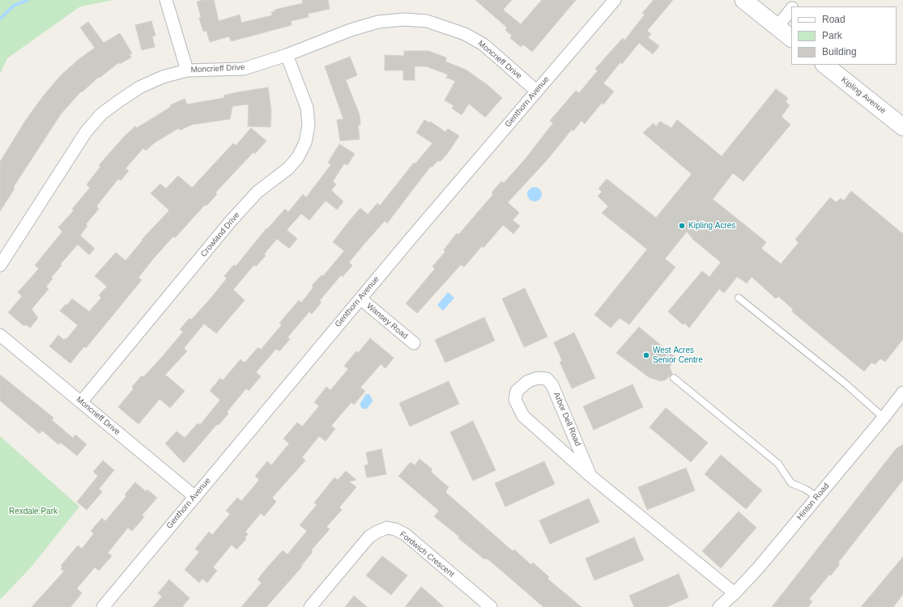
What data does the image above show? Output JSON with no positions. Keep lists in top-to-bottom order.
{
  "streets": {
    "main road": ["Kipling Avenue"],
    "street": [
      "Moncrieff Drive",
      "Genthorn Avenue",
      "Crowland Drive",
      "Wansey Road",
      "Arbor Dell Road",
      "Hinton Road",
      "Fordwich Crescent"
    ]
  },
  "crossings": [
    ["Moncrieff Drive", "Genthorn Avenue"],
    ["Moncrieff Drive", "Crowland Drive"],
    ["Genthorn Avenue", "Wansey Road"],
    ["Arbor Dell Road", "Hinton Road"]
  ],
  "parks": ["Rexdale Park"],
  "places": ["Kipling Acres", "West Acres Senior Centre"],
  "legend": ["Road", "Park", "Building"]
}
